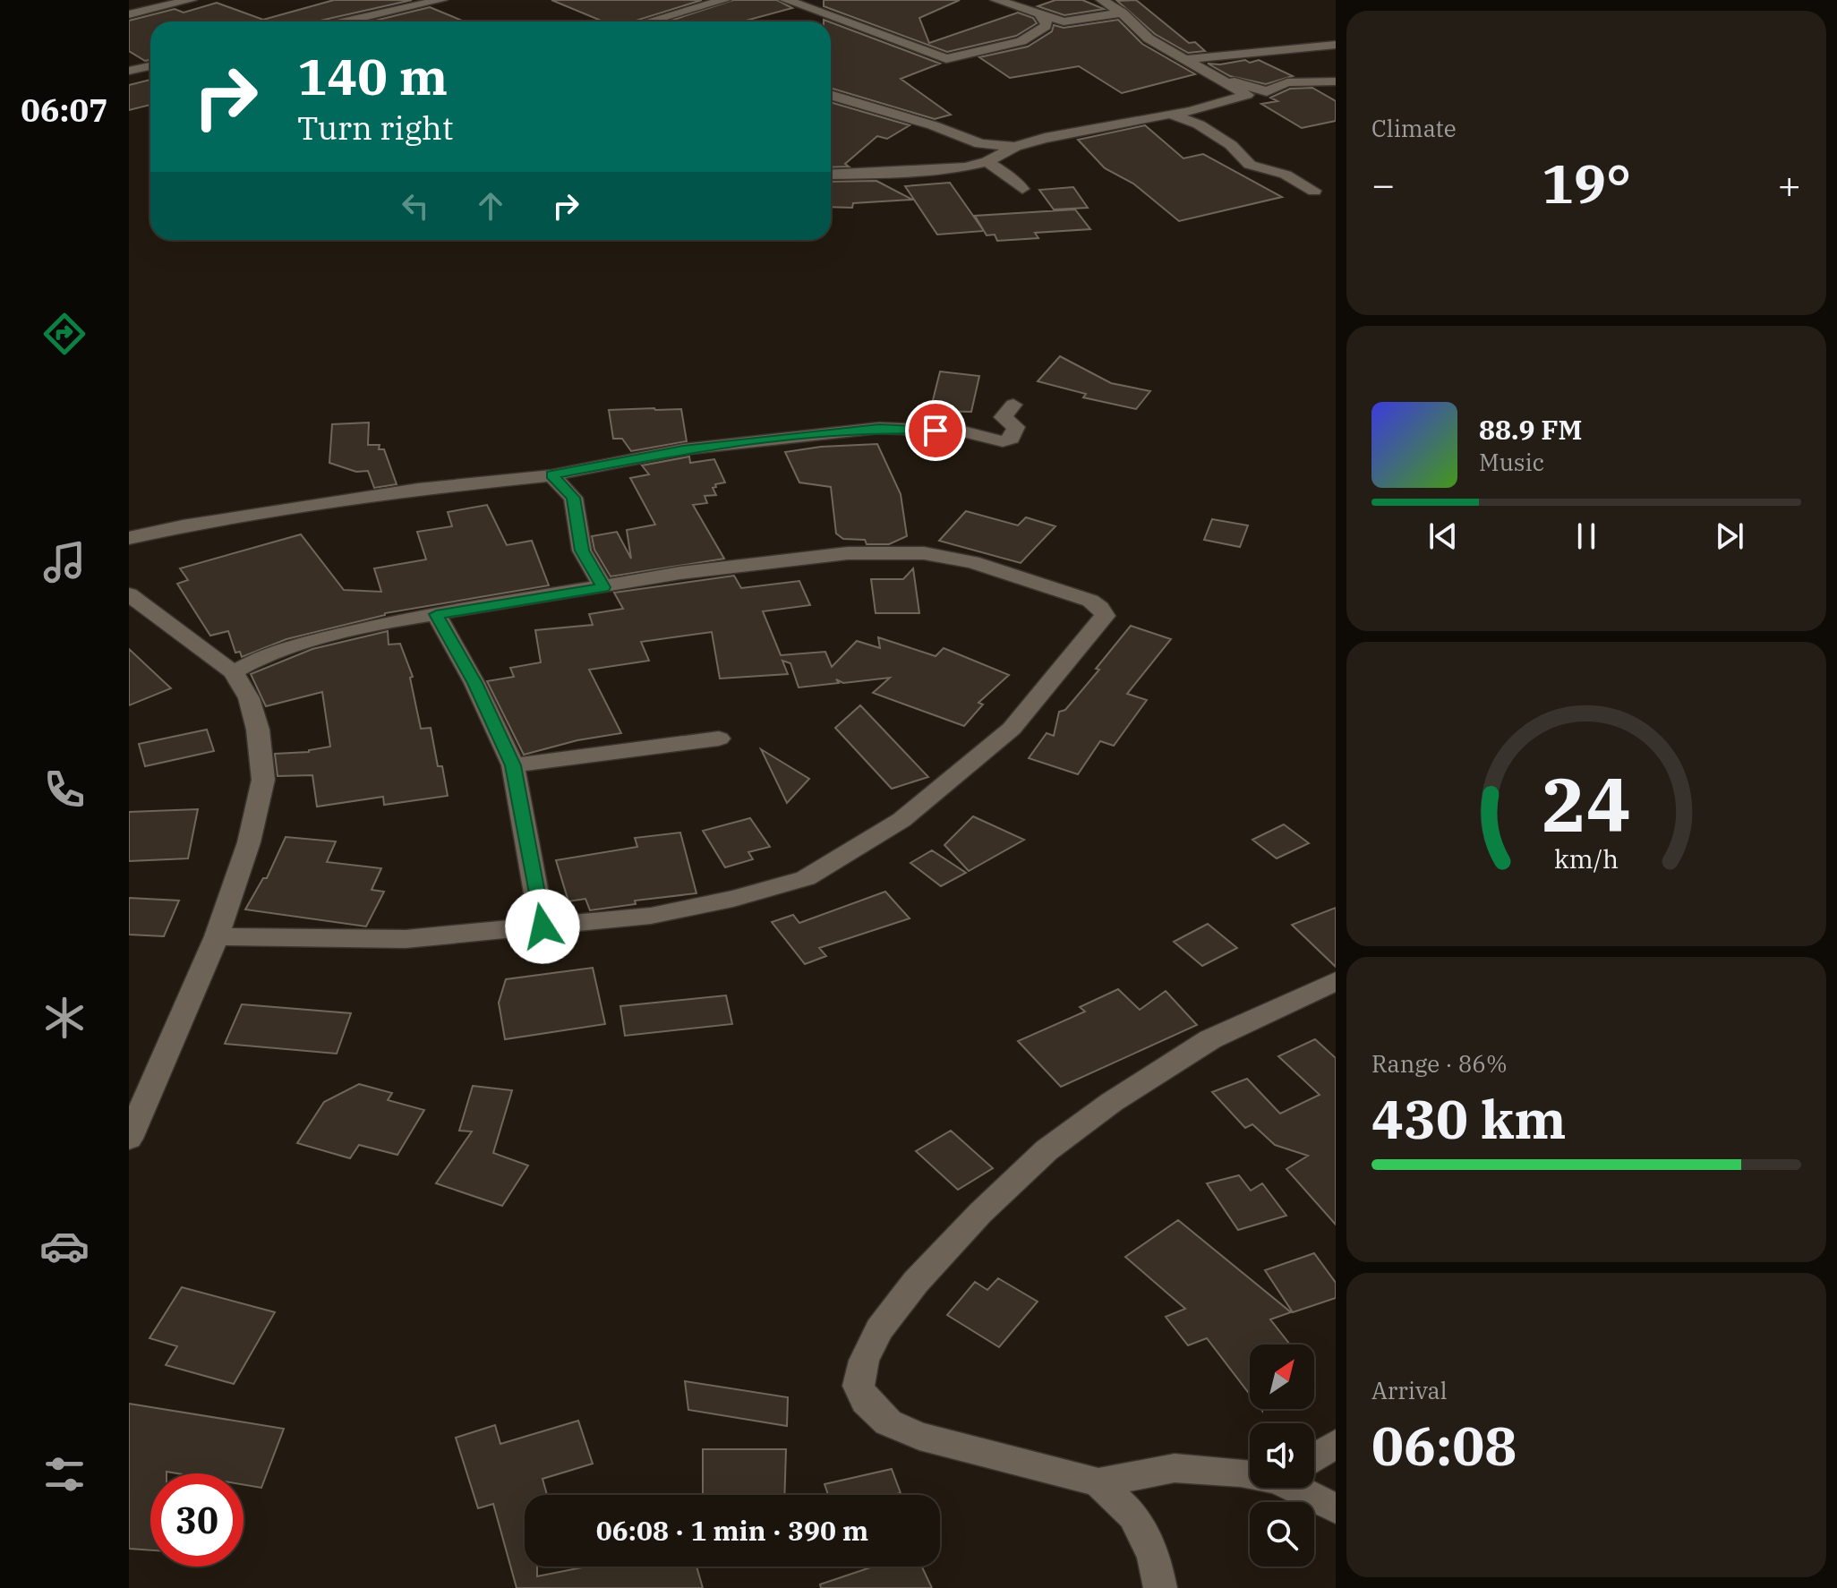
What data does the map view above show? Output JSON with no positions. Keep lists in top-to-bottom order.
{
  "north": "top right",
  "page": {
    "tabs": "06:07",
    "tile": [
      "Climate",
      ["Range · 86%", "430 km"],
      ["Arrival", "06:08"]
    ],
    "turn": ["140 m", "Turn right"],
    "heat": ["−", "19°", "+"],
    "song": ["88.9 FM", "Music"],
    "limit": "30",
    "trip": "06:08 · 1 min · 390 m",
    "gauge": ["24", "km/h"]
  }
}
